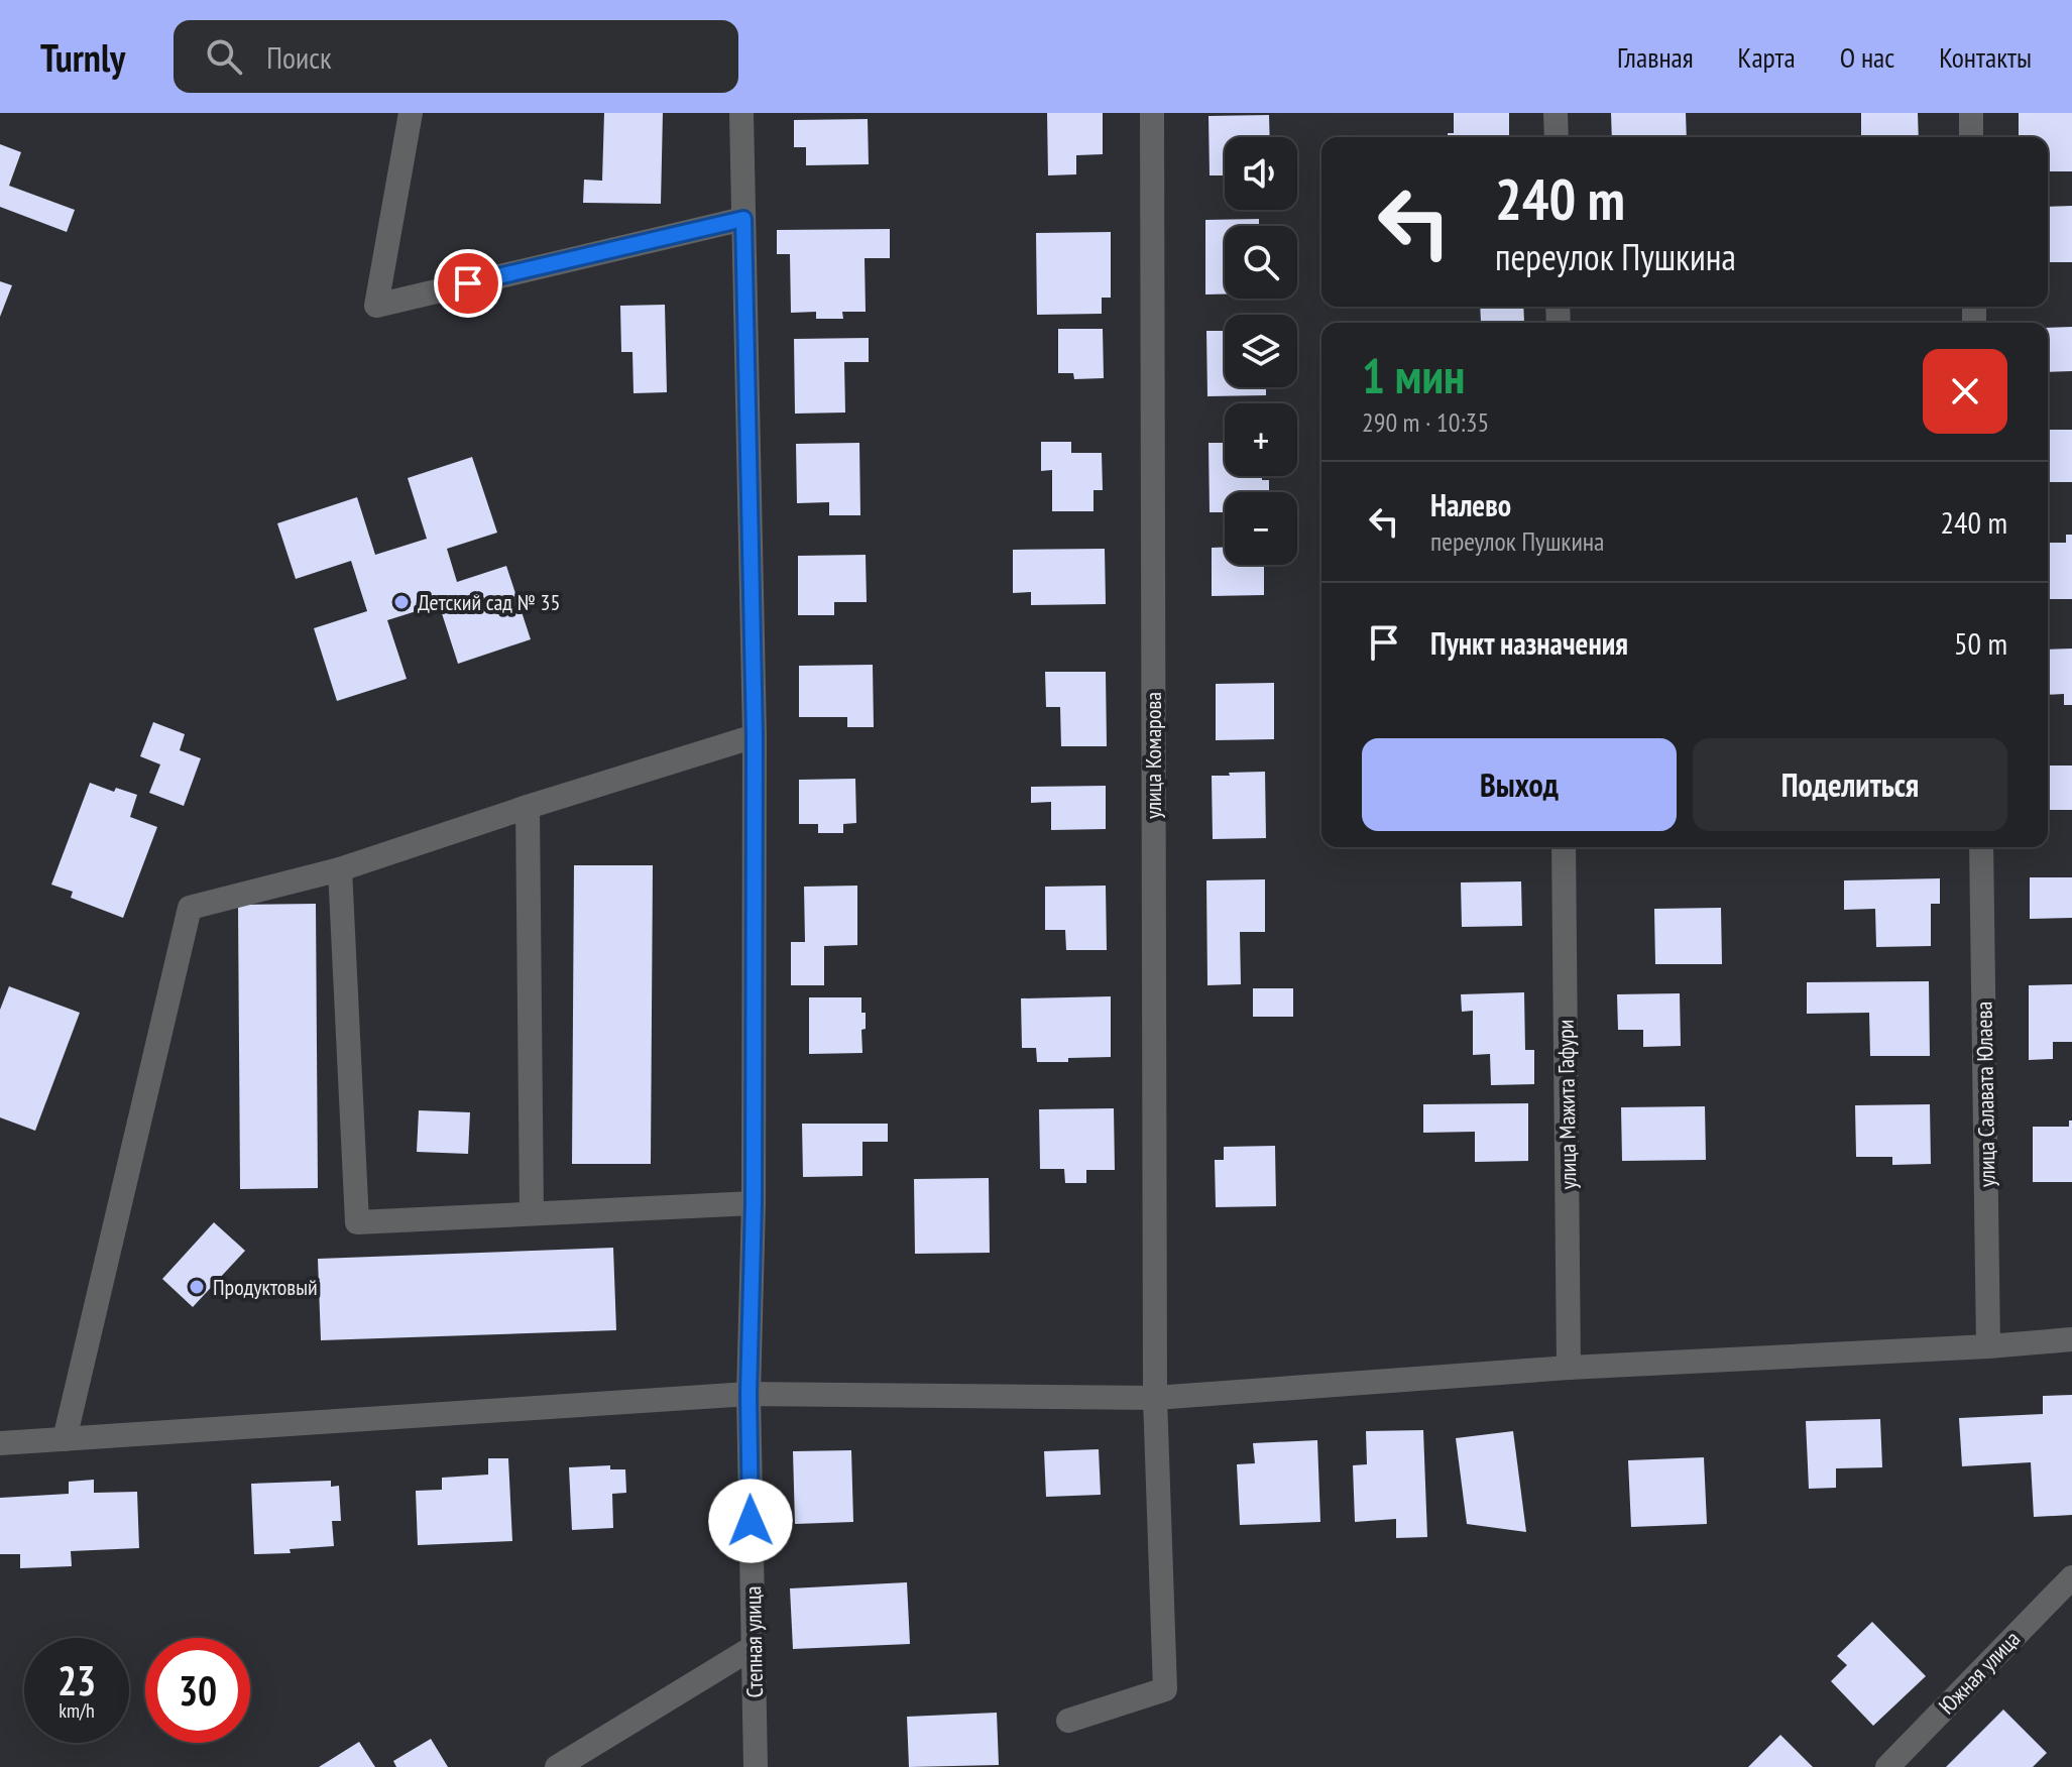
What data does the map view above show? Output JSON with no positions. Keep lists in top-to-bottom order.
{
  "streets": {
    "street": [
      "улица Комарова",
      "улица Салавата Юлаева",
      "улица Мажита Гафури",
      "Степная улица",
      "Южная улица"
    ]
  },
  "places": ["Детский сад № 35", "Продуктовый"],
  "page": {
    "header": "Turnly",
    "search": "Поиск",
    "nav": [
      "Главная",
      "Карта",
      "О нас",
      "Контакты"
    ],
    "map_buttons": ["+", "−"],
    "turn": ["240 m", "переулок Пушкина"],
    "heading": ["1 мин", "290 m · 10:35"],
    "list": [
      {
        "name": "Налево",
        "note": "переулок Пушкина",
        "value": "240 m"
      },
      {
        "name": "Пункт назначения",
        "value": "50 m"
      }
    ],
    "buttons": ["Выход", "Поделиться"],
    "speed": "23 km/h",
    "limit": "30"
  }
}
